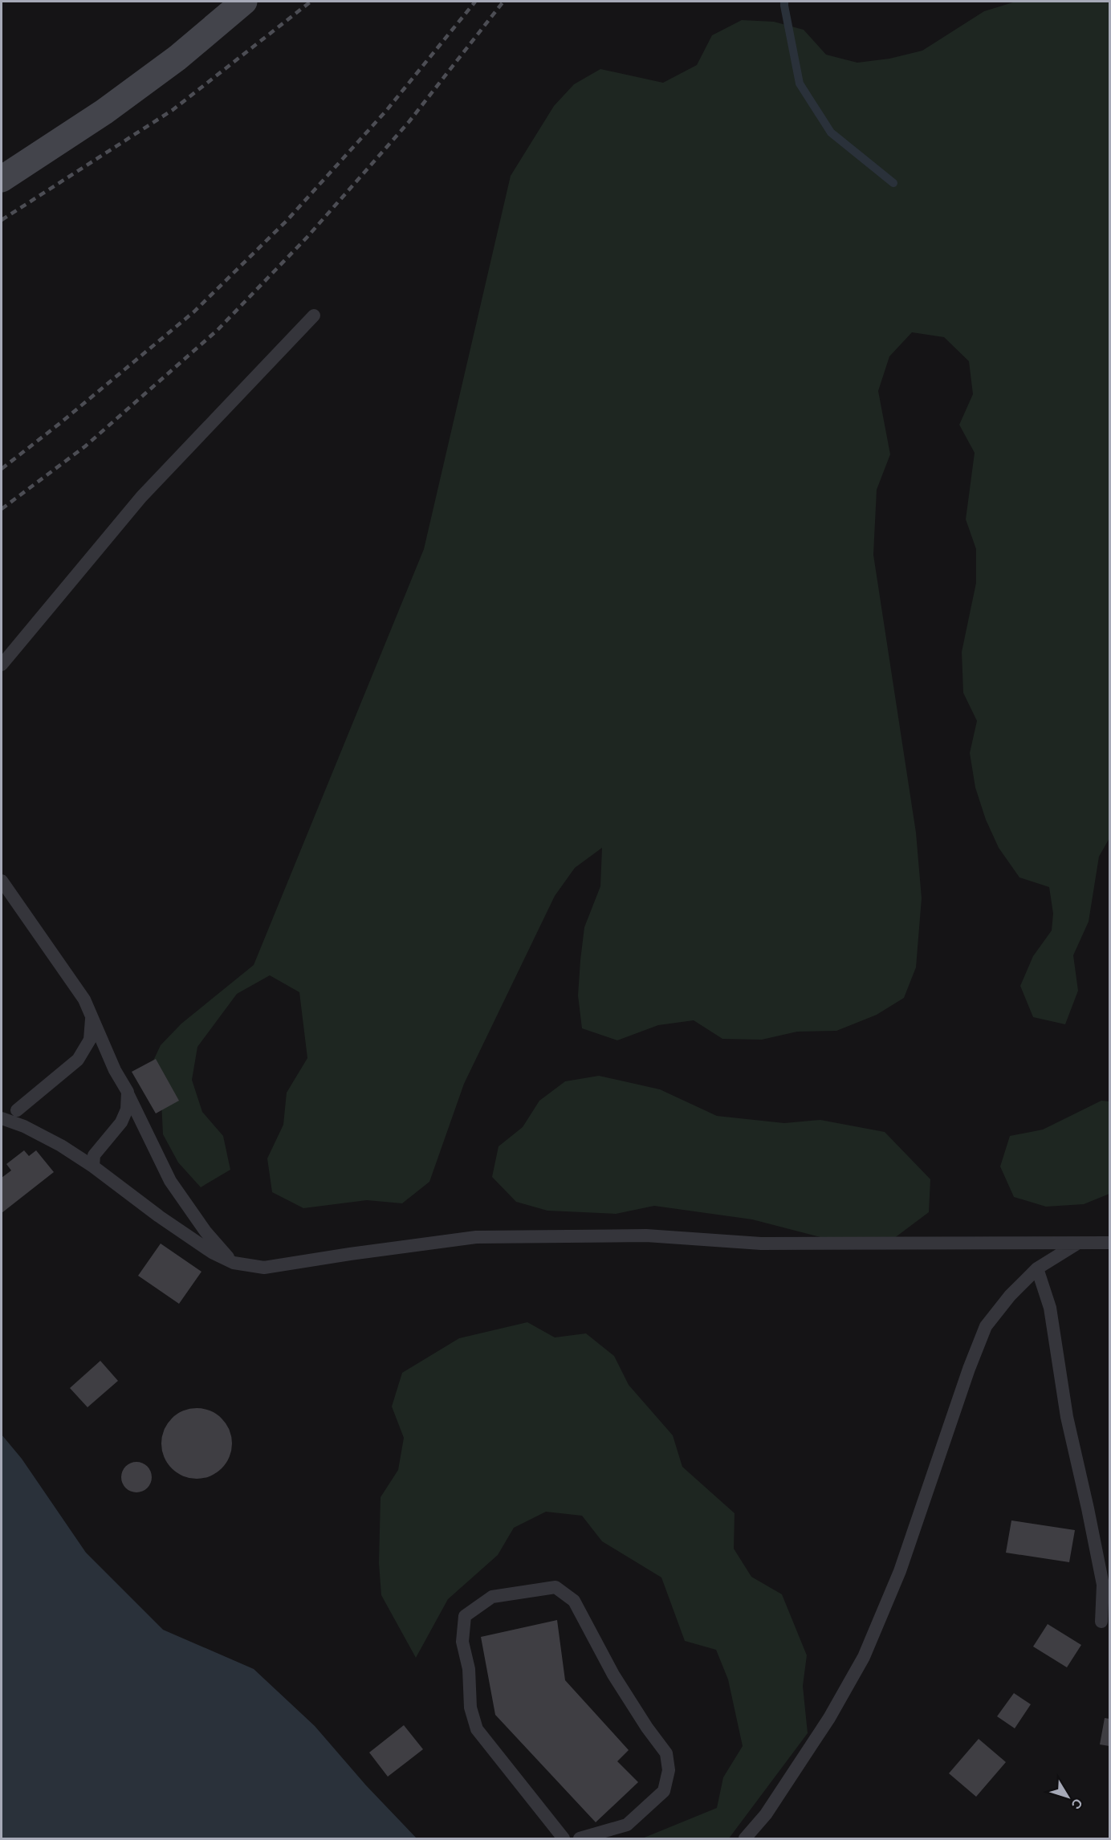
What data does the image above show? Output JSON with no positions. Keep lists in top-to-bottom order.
{
  "north": "bottom right"
}
